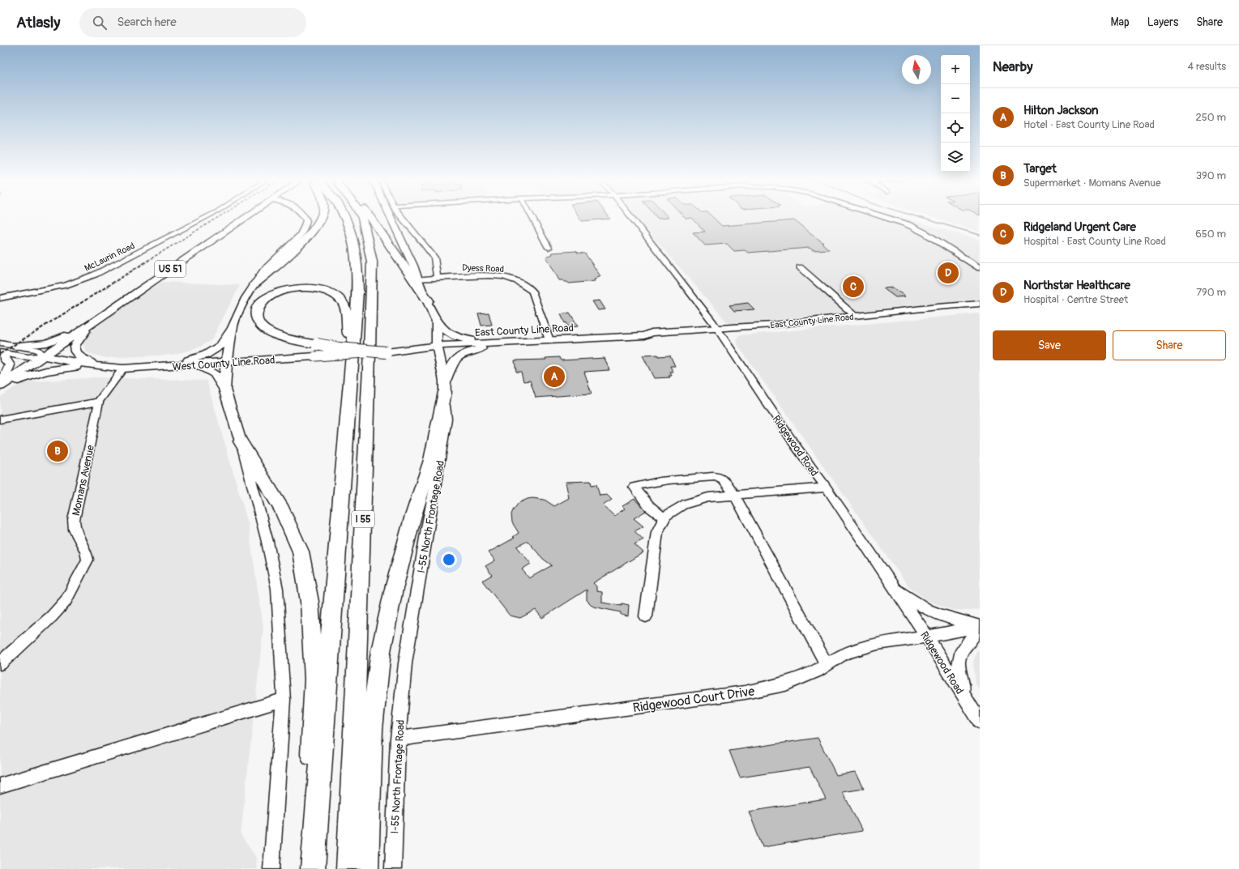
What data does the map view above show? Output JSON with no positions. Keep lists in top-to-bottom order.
{
  "streets": {
    "highway": ["I 55"],
    "main road": [
      "US 51",
      "East County Line Road",
      "West County Line Road",
      "I-55 North Frontage Road"
    ],
    "street": [
      "McLaurin Road",
      "Dyess Road",
      "Ridgewood Road",
      "Momans Avenue",
      "Ridgewood Court Drive"
    ]
  },
  "crossings": [
    ["Dyess Road", "East County Line Road"],
    ["Dyess Road", "I-55 North Frontage Road"],
    ["US 51", "West County Line Road"],
    ["East County Line Road", "West County Line Road"],
    ["East County Line Road", "Ridgewood Road"],
    ["East County Line Road", "I-55 North Frontage Road"],
    ["Ridgewood Road", "Ridgewood Court Drive"],
    ["I-55 North Frontage Road", "Ridgewood Court Drive"]
  ],
  "north": "top",
  "page": {
    "header": "Atlasly",
    "search": "Search here",
    "nav": ["Map", "Layers", "Share"],
    "heading": ["Nearby", "4 results"],
    "map_buttons": ["+", "−"],
    "list": [
      {
        "mark": "A",
        "name": "Hilton Jackson",
        "note": "Hotel · East County Line Road",
        "value": "250 m"
      },
      {
        "mark": "B",
        "name": "Target",
        "note": "Supermarket · Momans Avenue",
        "value": "390 m"
      },
      {
        "mark": "C",
        "name": "Ridgeland Urgent Care",
        "note": "Hospital · East County Line Road",
        "value": "650 m"
      },
      {
        "mark": "D",
        "name": "Northstar Healthcare",
        "note": "Hospital · Centre Street",
        "value": "790 m"
      }
    ],
    "pins": [
      "D",
      "C",
      "A",
      "B"
    ],
    "buttons": ["Save", "Share"]
  }
}
